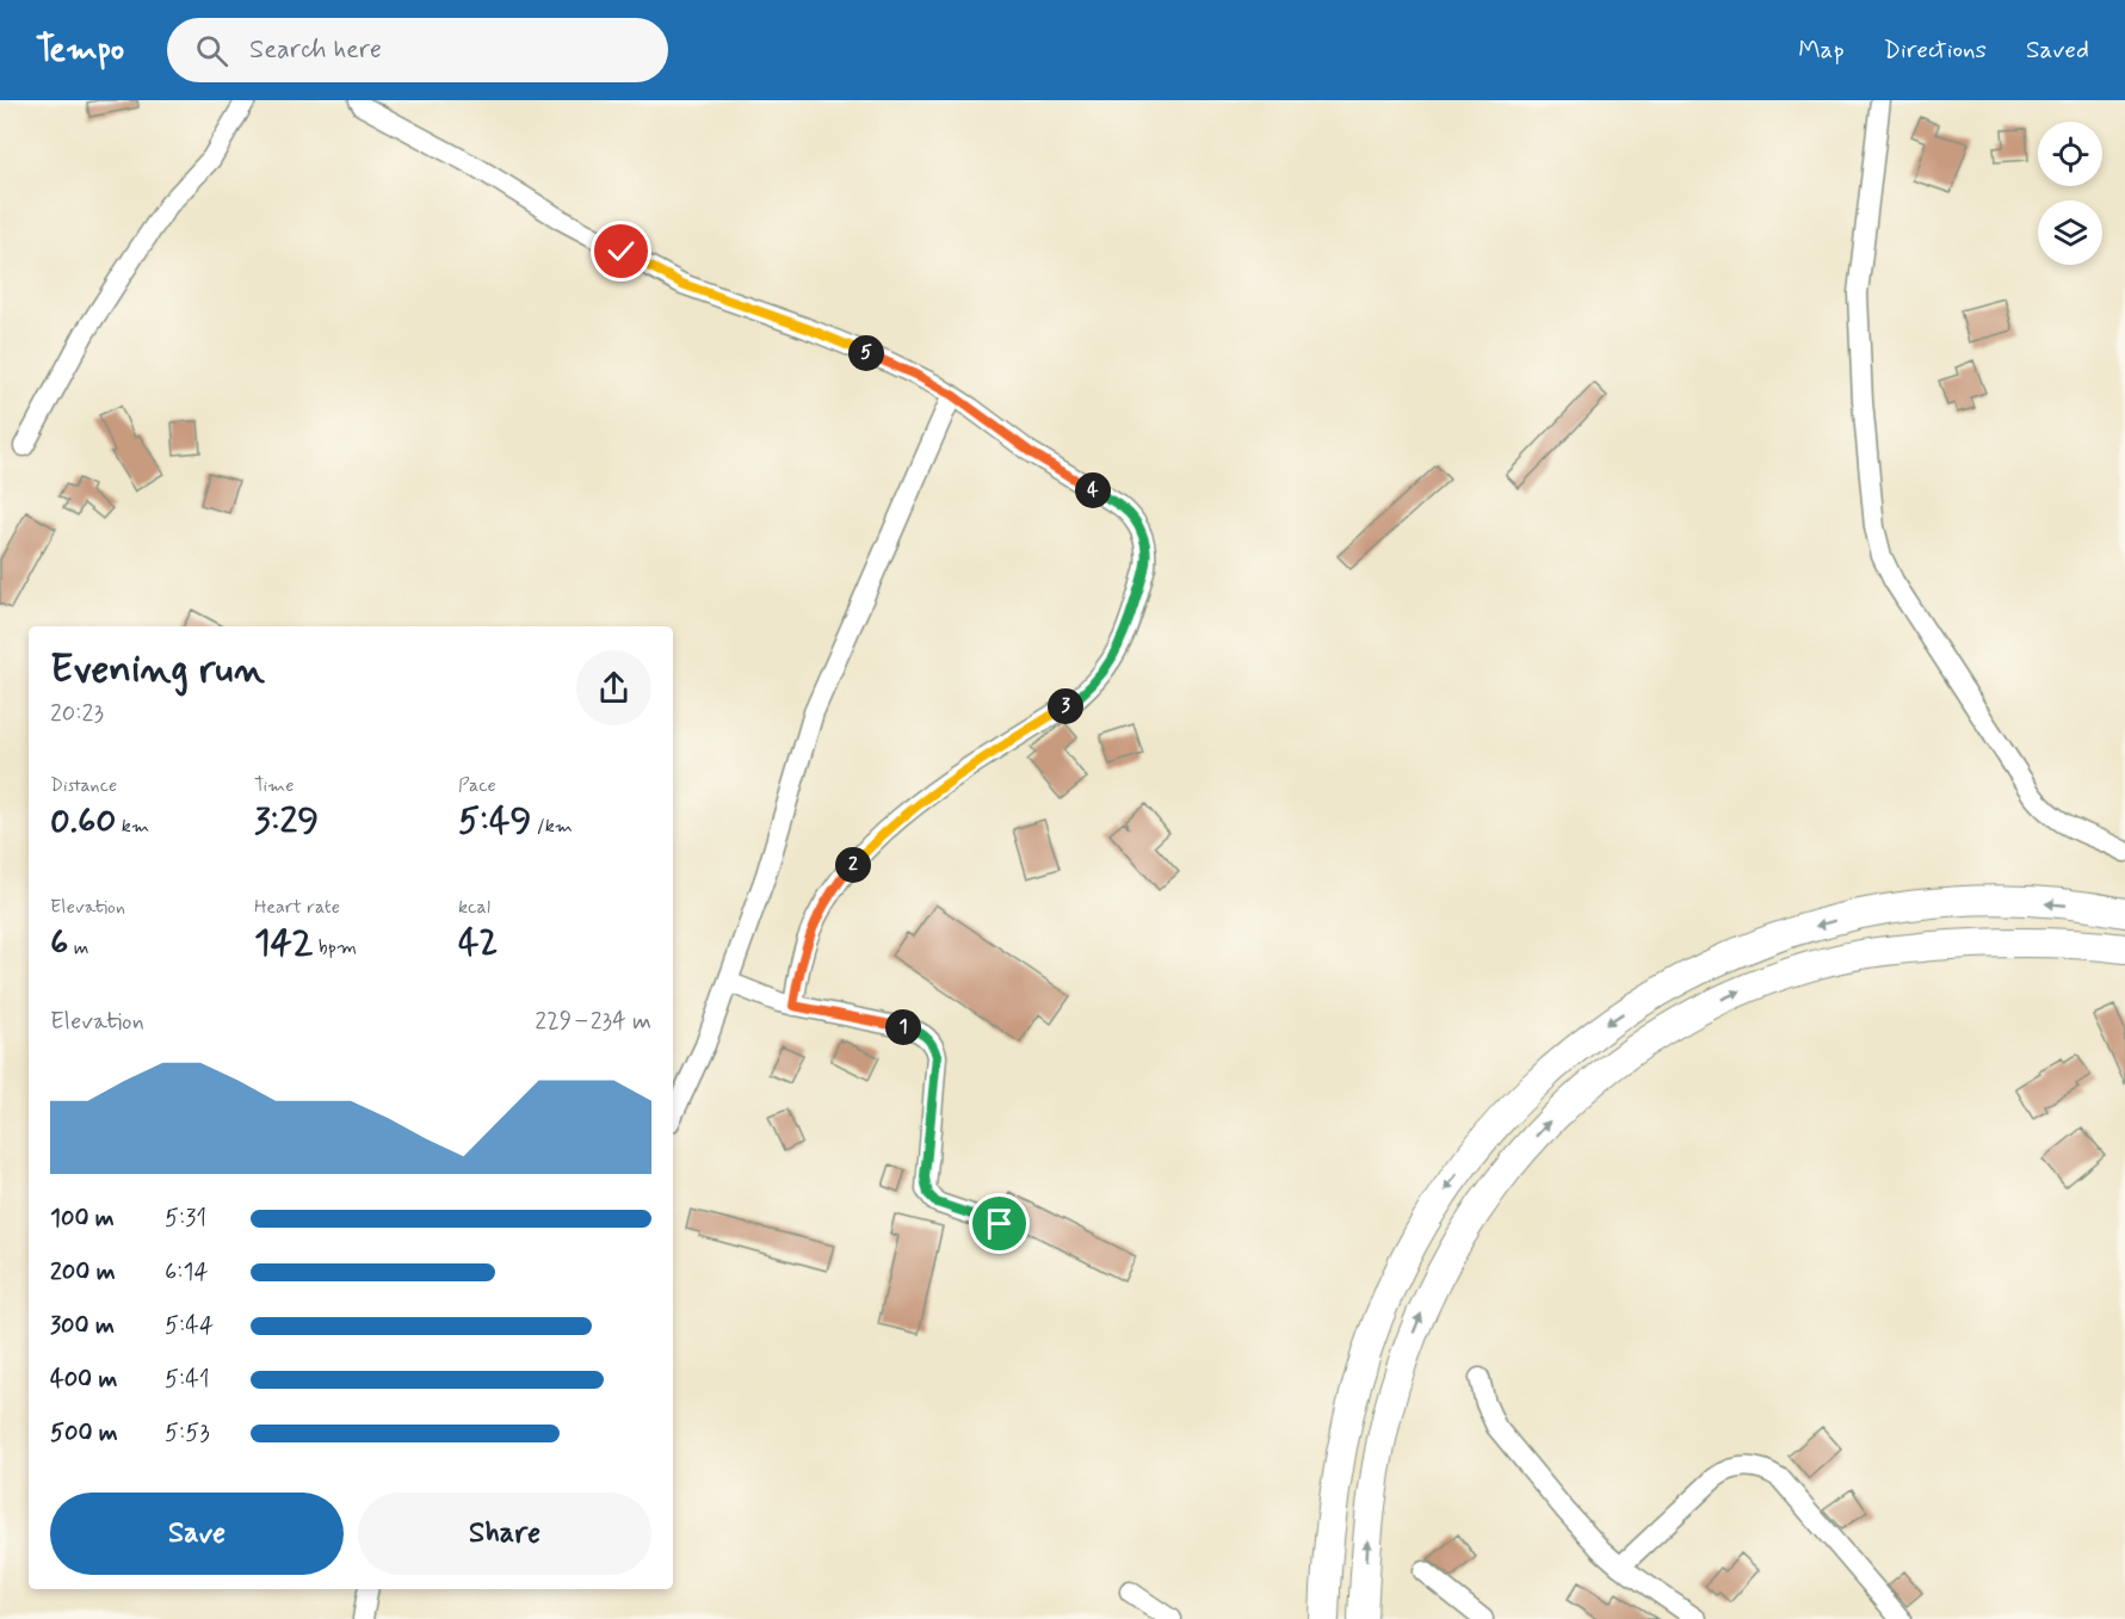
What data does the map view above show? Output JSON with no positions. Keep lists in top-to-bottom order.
{
  "page": {
    "header": "Tempo",
    "search": "Search here",
    "nav": ["Map", "Directions", "Saved"],
    "pins": [
      "5",
      "4",
      "3",
      "2",
      "1"
    ],
    "heading": ["Evening run", "20:23"],
    "stats": [
      ["Distance", "0.60 km"],
      ["Time", "3:29"],
      ["Pace", "5:49 /km"],
      ["Elevation", "6 m"],
      ["Heart rate", "142 bpm"],
      ["kcal", "42"]
    ],
    "chart": ["Elevation", "229–234 m"],
    "list": [
      {
        "name": "100 m",
        "note": "5:31"
      },
      {
        "name": "200 m",
        "note": "6:14"
      },
      {
        "name": "300 m",
        "note": "5:44"
      },
      {
        "name": "400 m",
        "note": "5:41"
      },
      {
        "name": "500 m",
        "note": "5:53"
      }
    ],
    "buttons": ["Save", "Share"]
  }
}
